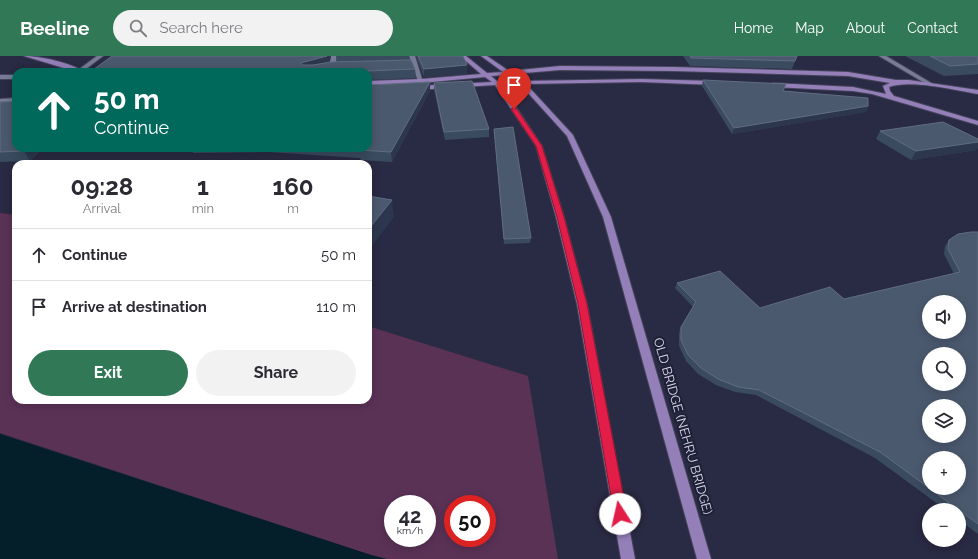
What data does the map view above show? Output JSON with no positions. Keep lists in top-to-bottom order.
{
  "streets": {
    "main road": ["OLD BRIDGE (NEHRU BRIDGE)"]
  },
  "page": {
    "header": "Beeline",
    "search": "Search here",
    "nav": [
      "Home",
      "Map",
      "About",
      "Contact"
    ],
    "turn": ["50 m", "Continue"],
    "eta": [
      "09:28",
      "Arrival",
      "1",
      "min",
      "160",
      "m"
    ],
    "list": [
      {
        "name": "Continue",
        "value": "50 m"
      },
      {
        "name": "Arrive at destination",
        "value": "110 m"
      }
    ],
    "map_buttons": ["+", "−"],
    "buttons": ["Exit", "Share"],
    "speed": "42 km/h",
    "limit": "50"
  }
}
